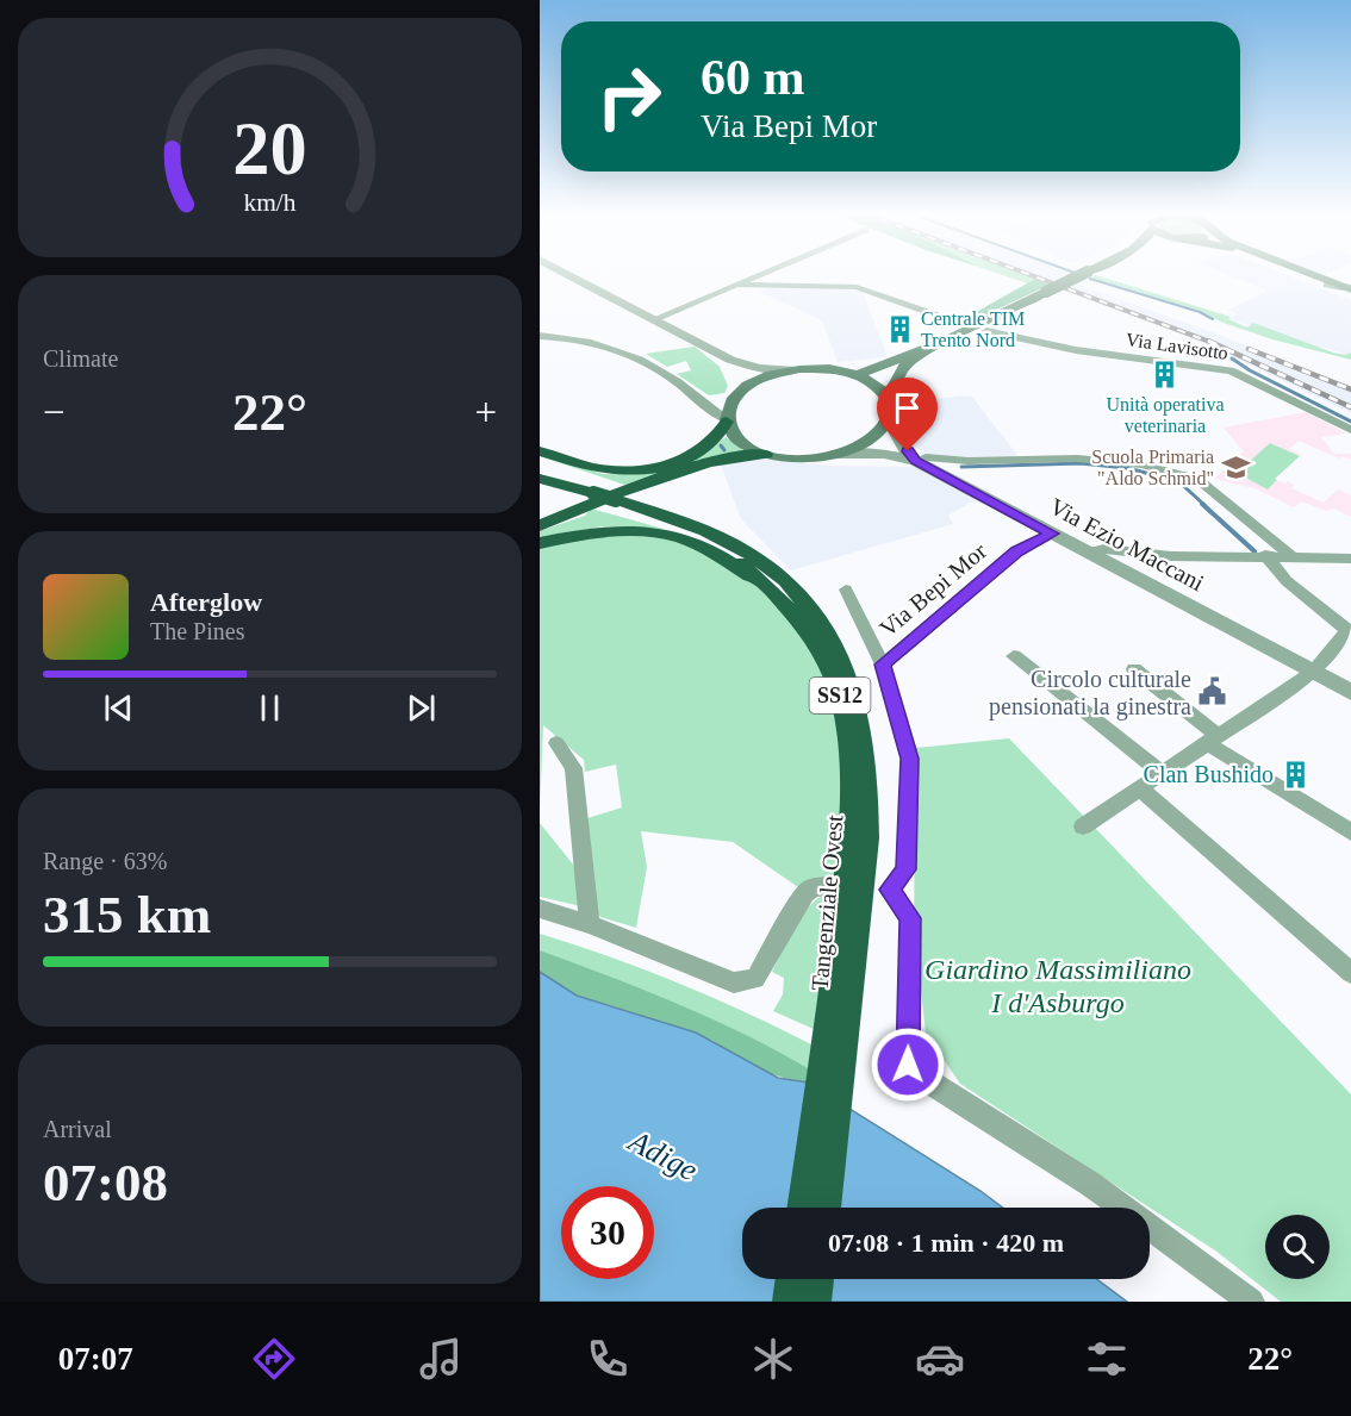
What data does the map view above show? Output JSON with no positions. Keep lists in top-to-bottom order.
{
  "streets": {
    "highway": ["SS12", "Tangenziale Ovest"],
    "street": ["Via Lavisotto", "Via Ezio Maccani", "Via Bepi Mor"]
  },
  "crossings": [
    ["Via Ezio Maccani", "Via Bepi Mor"]
  ],
  "water": ["Adige"],
  "parks": ["Giardino Massimiliano I d'Asburgo"],
  "places": {
    "building": ["Centrale TIM Trento Nord", "Unità operativa veterinaria", "Clan Bushido"],
    "school or university": ["Scuola Primaria \"Aldo Schmid\""],
    "public building": ["Circolo culturale pensionati la ginestra"]
  },
  "page": {
    "turn": ["60 m", "Via Bepi Mor"],
    "tile": [
      "Climate",
      ["Range · 63%", "315 km"],
      ["Arrival", "07:08"]
    ],
    "heat": ["−", "22°", "+"],
    "song": ["Afterglow", "The Pines"],
    "limit": "30",
    "trip": "07:08 · 1 min · 420 m",
    "tabs": ["07:07", "22°"],
    "gauge": ["20", "km/h"]
  }
}
